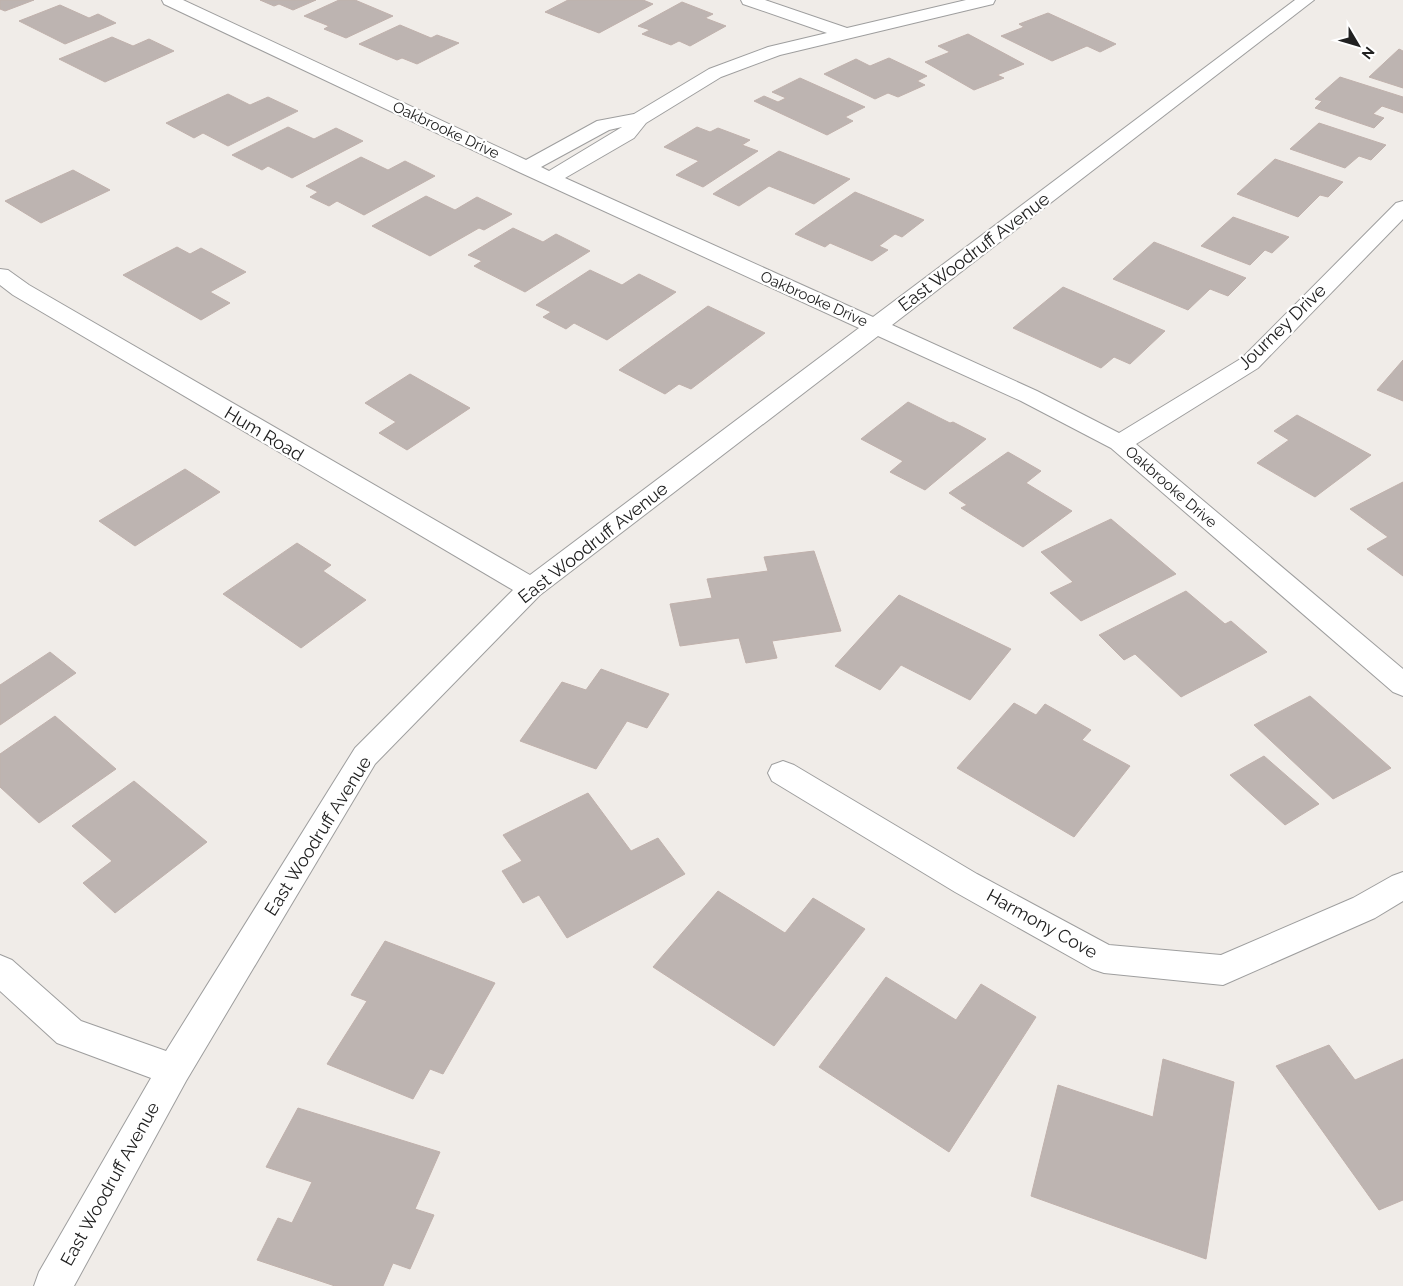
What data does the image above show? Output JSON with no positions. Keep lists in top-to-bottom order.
{
  "streets": {
    "street": [
      "Oakbrooke Drive",
      "East Woodruff Avenue",
      "Journey Drive",
      "Hum Road",
      "Harmony Cove"
    ]
  },
  "crossings": [
    ["Oakbrooke Drive", "East Woodruff Avenue"],
    ["Oakbrooke Drive", "Journey Drive"],
    ["East Woodruff Avenue", "Hum Road"]
  ],
  "north": "bottom right"
}
